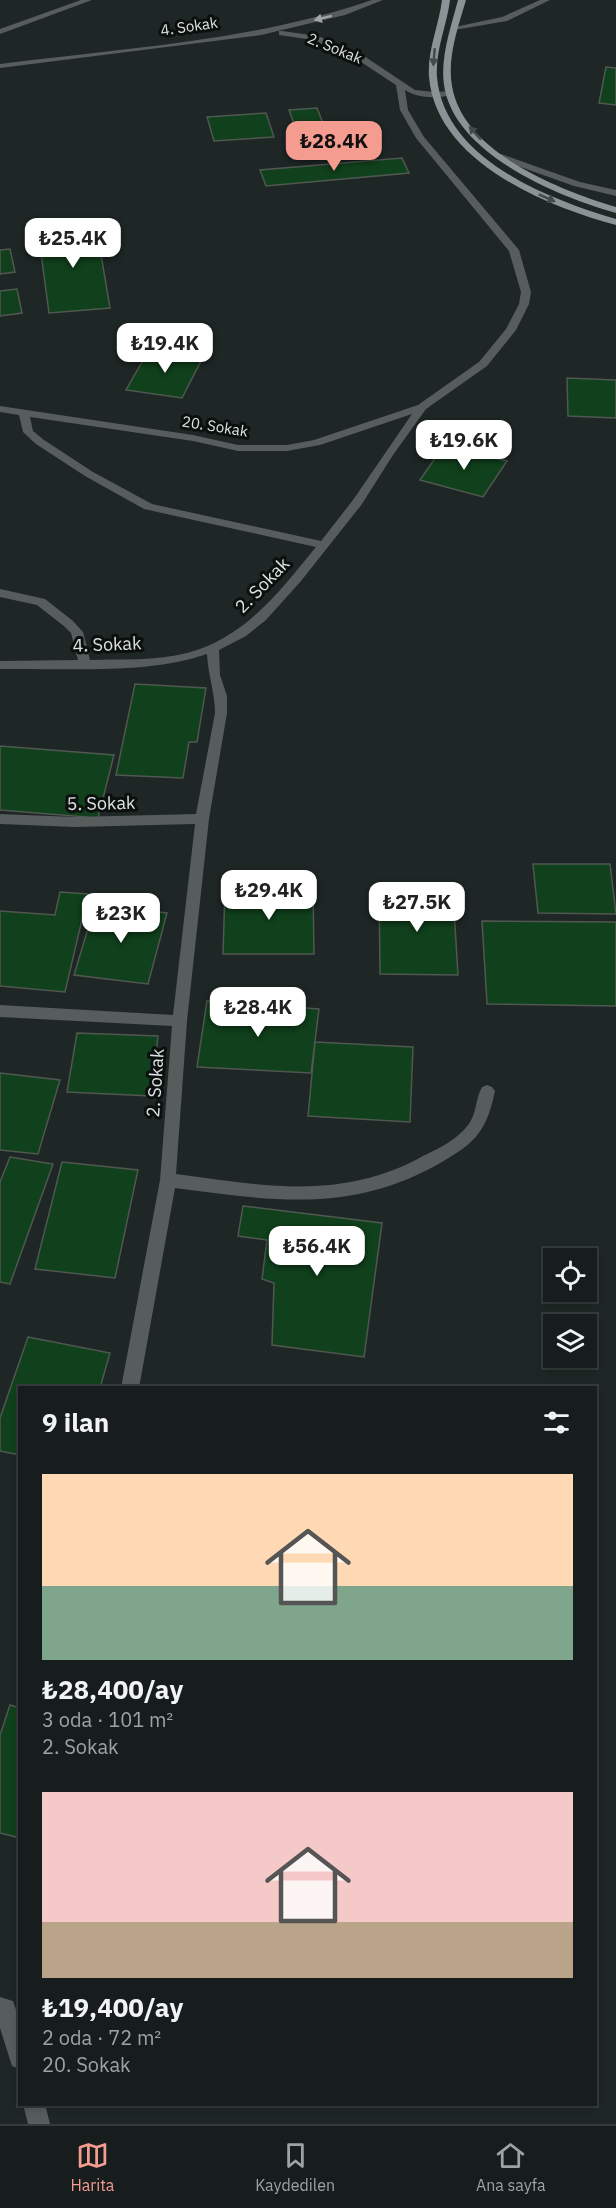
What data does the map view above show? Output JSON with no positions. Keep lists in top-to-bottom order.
{
  "streets": {
    "street": [
      "4. Sokak",
      "2. Sokak",
      "20. Sokak",
      "5. Sokak"
    ]
  },
  "crossings": [
    ["4. Sokak", "2. Sokak"],
    ["2. Sokak", "20. Sokak"],
    ["2. Sokak", "5. Sokak"]
  ],
  "page": {
    "price": [
      "₺28.4K",
      "₺25.4K",
      "₺19.4K",
      "₺19.6K",
      "₺29.4K",
      "₺27.5K",
      "₺23K",
      "₺28.4K",
      "₺56.4K"
    ],
    "heading": "9 ilan",
    "list": [
      {
        "name": "₺28,400/ay",
        "note": "3 oda · 101 m² · 2. Sokak"
      },
      {
        "name": "₺19,400/ay",
        "note": "2 oda · 72 m² · 20. Sokak"
      }
    ],
    "tabs": ["Harita", "Kaydedilen", "Ana sayfa"]
  }
}
